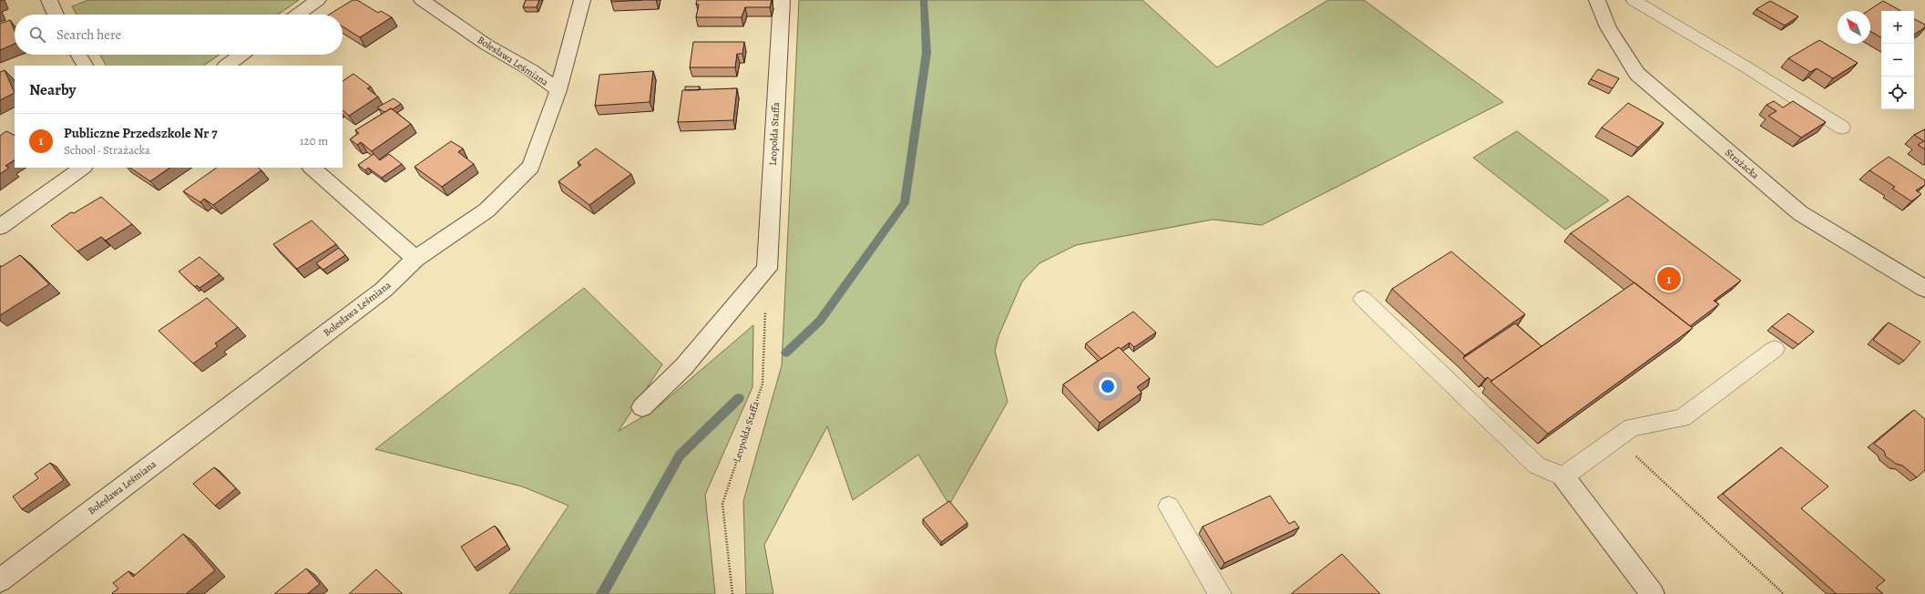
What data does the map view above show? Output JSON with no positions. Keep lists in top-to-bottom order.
{
  "streets": {
    "street": ["Bolesława Leśmiana", "Leopolda Staffa", "Strażacka"]
  },
  "north": "top left",
  "page": {
    "map_buttons": ["+", "−"],
    "search": "Search here",
    "heading": "Nearby",
    "list": [
      {
        "mark": "1",
        "name": "Publiczne Przedszkole Nr 7",
        "note": "School · Strażacka",
        "value": "120 m"
      }
    ],
    "pins": "1"
  }
}
